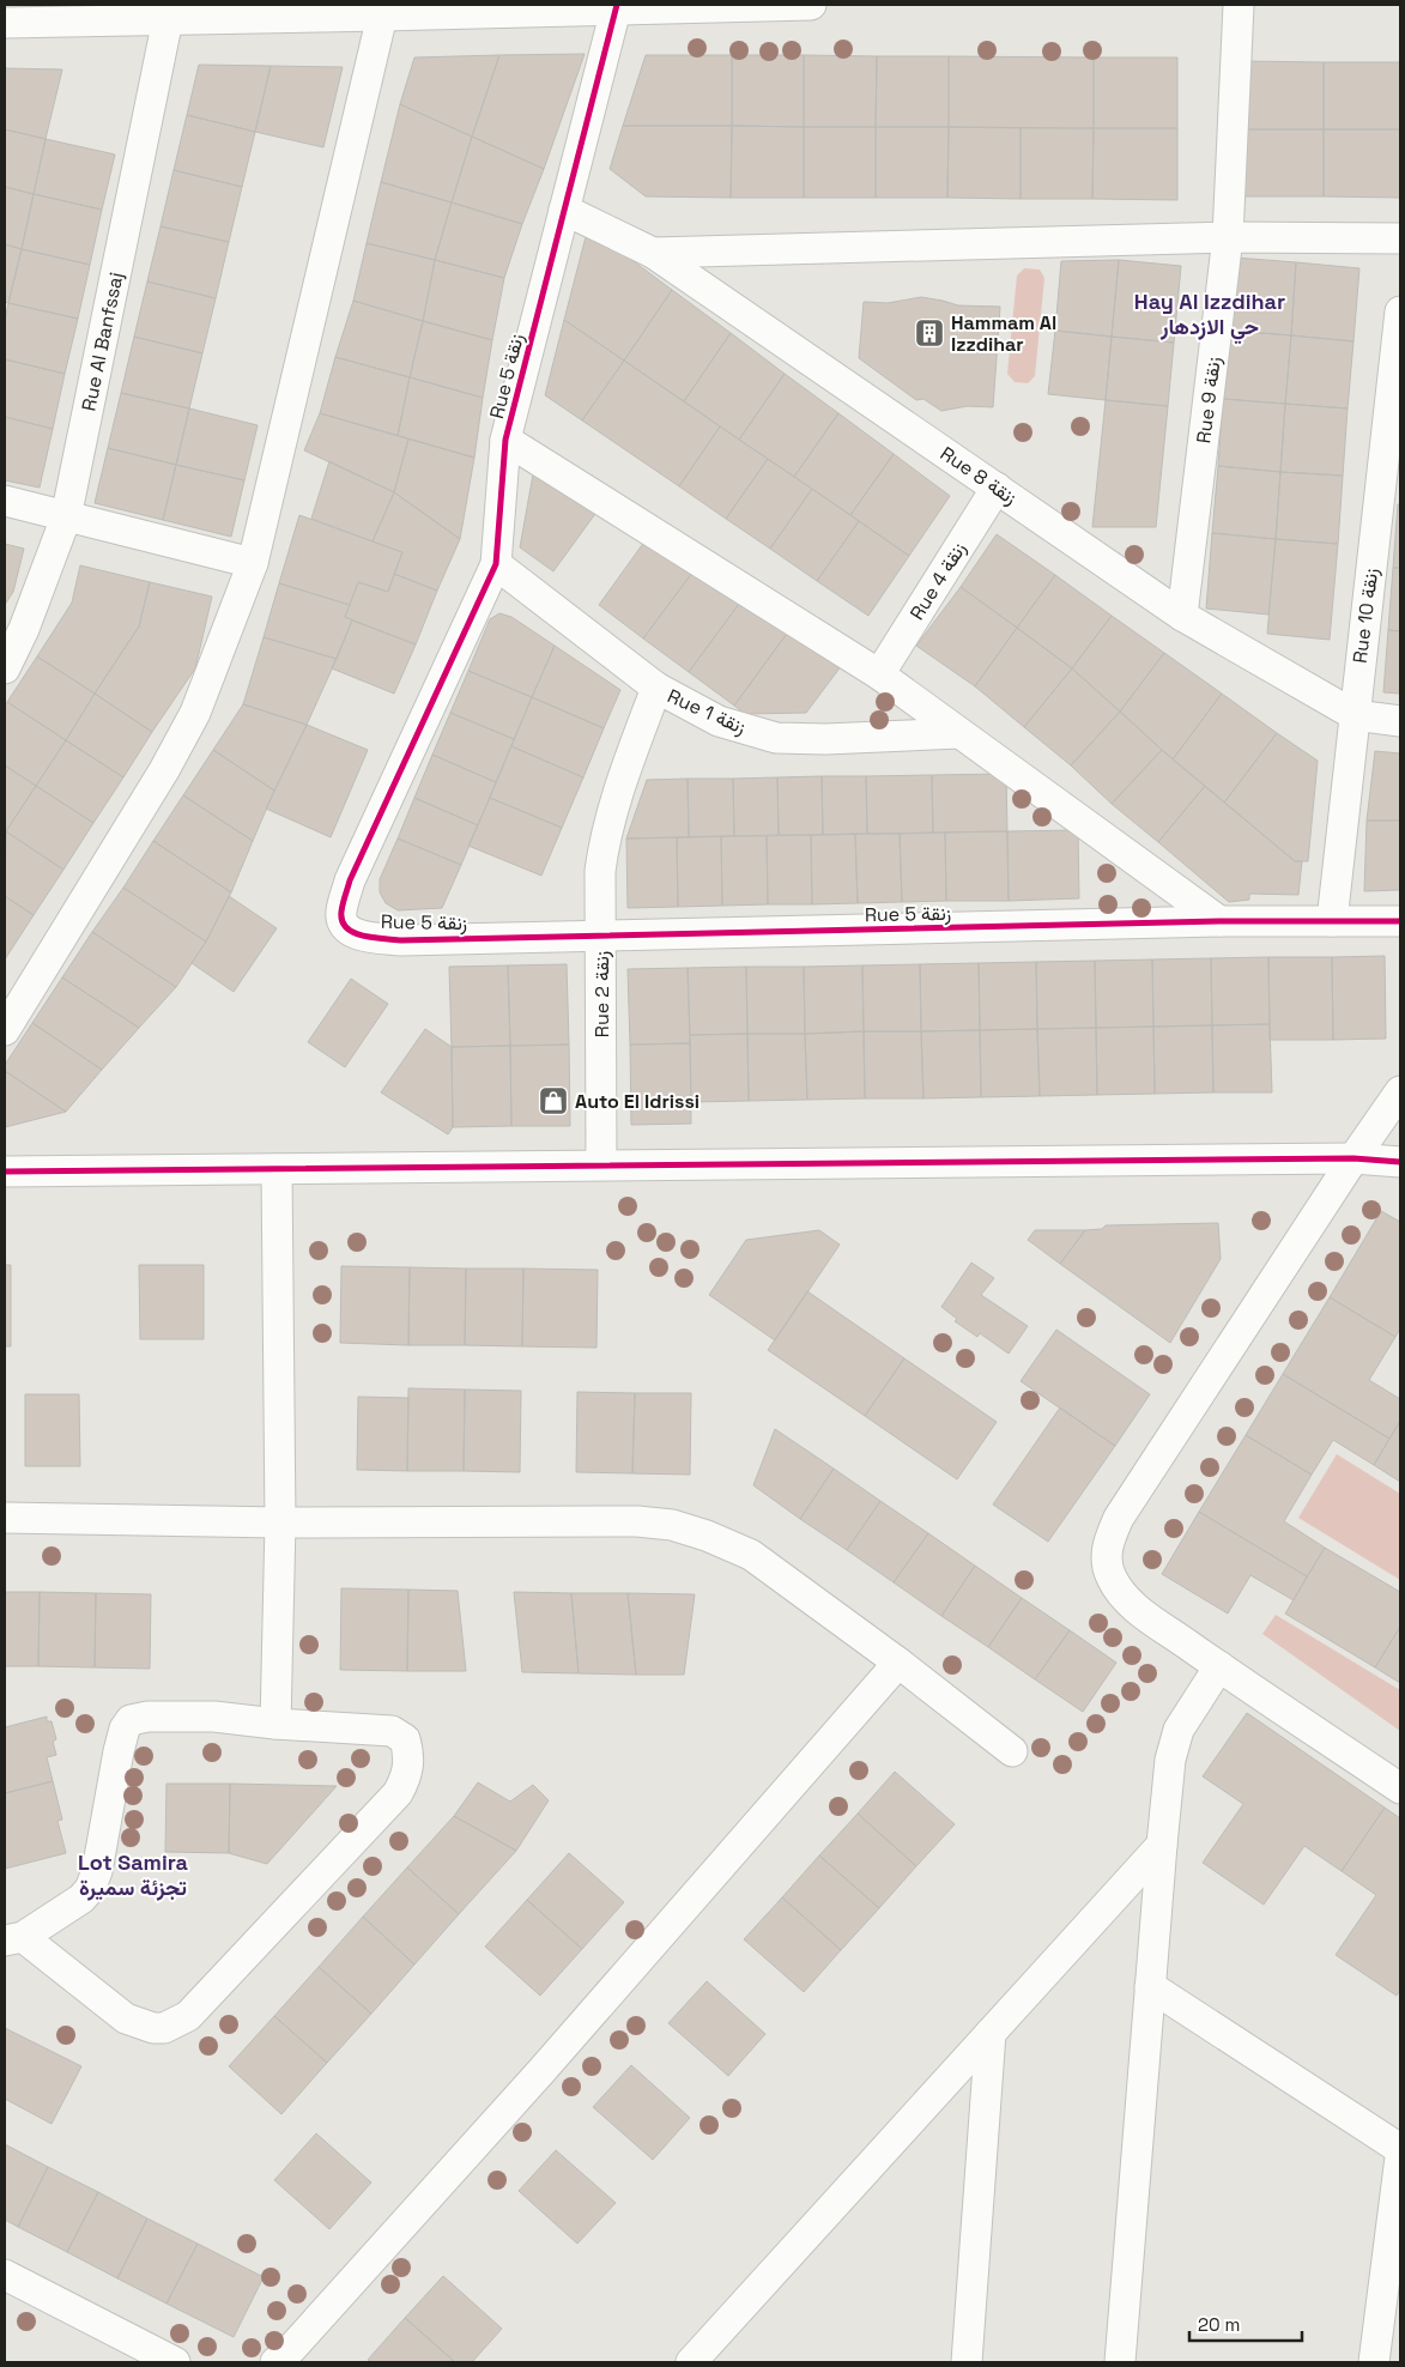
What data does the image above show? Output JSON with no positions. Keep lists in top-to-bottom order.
{
  "streets": {
    "street": [
      "Rue Al Banfssaj",
      "Rue 5 زنقة",
      "Rue 9 زنقة",
      "Rue 8 زنقة",
      "Rue 4 زنقة",
      "Rue 10 زنقة",
      "Rue 1 زنقة",
      "Rue 2 زنقة"
    ]
  },
  "crossings": [
    ["Rue 5 زنقة", "Rue 8 زنقة"],
    ["Rue 5 زنقة", "Rue 10 زنقة"],
    ["Rue 5 زنقة", "Rue 1 زنقة"],
    ["Rue 5 زنقة", "Rue 2 زنقة"],
    ["Rue 9 زنقة", "Rue 8 زنقة"],
    ["Rue 8 زنقة", "Rue 4 زنقة"],
    ["Rue 8 زنقة", "Rue 10 زنقة"],
    ["Rue 1 زنقة", "Rue 2 زنقة"]
  ],
  "districts": ["Hay Al Izzdihar حي الازدهار", "Lot Samira تجزئة سميرة"],
  "places": {
    "building": ["Hammam Al Izzdihar"],
    "shop": ["Auto El Idrissi"]
  },
  "scale_bar": "20 m"
}
